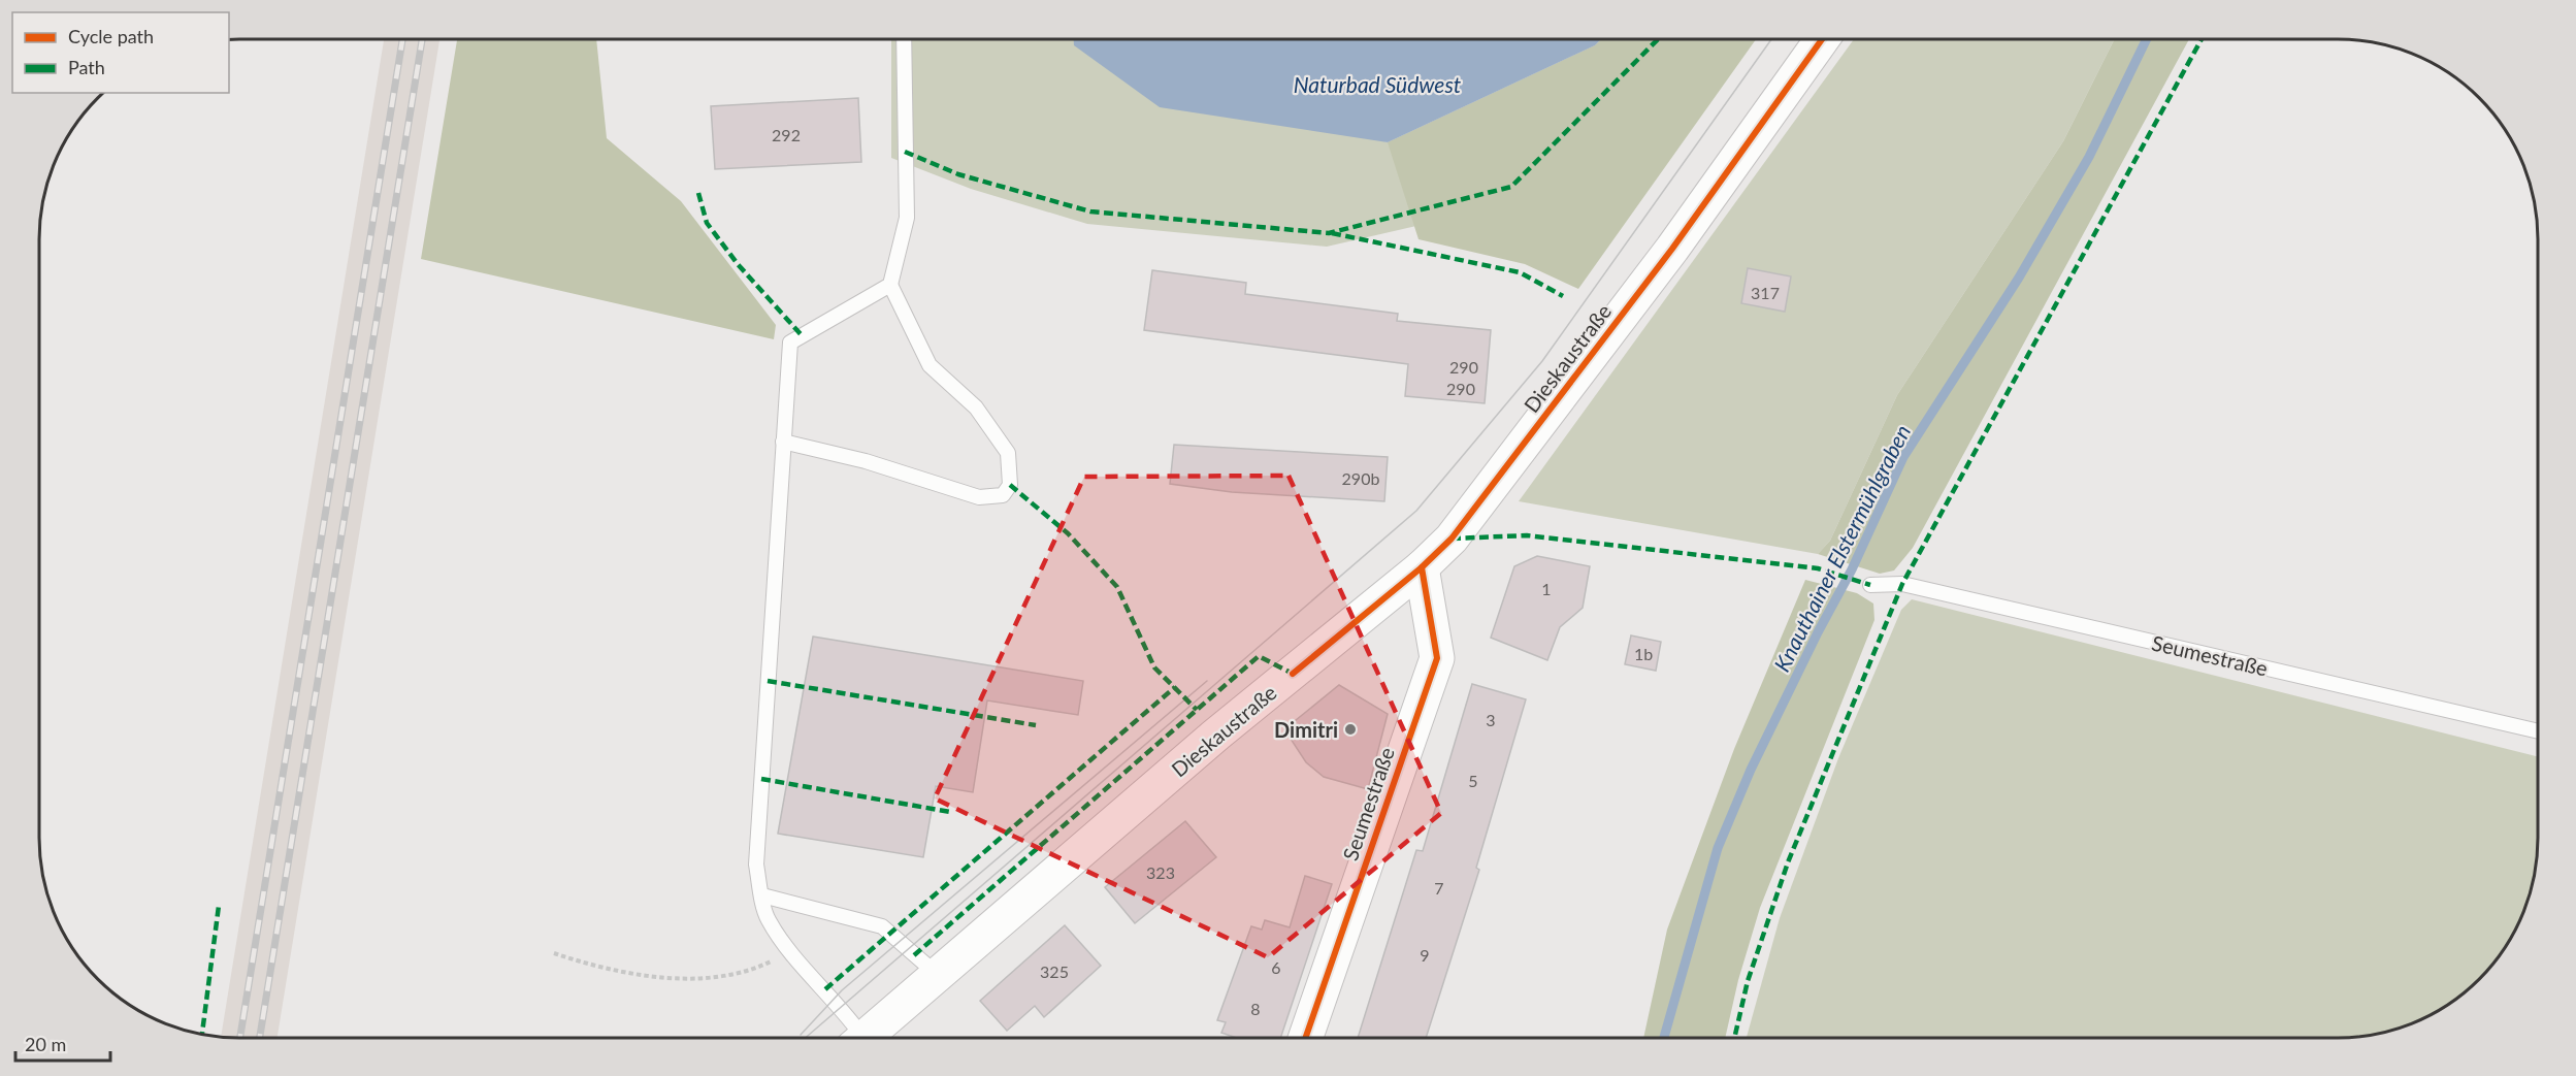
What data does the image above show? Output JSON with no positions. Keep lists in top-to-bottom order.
{
  "streets": {
    "main road": ["Dieskaustraße", "Seumestraße"]
  },
  "crossings": [
    ["Dieskaustraße", "Seumestraße"]
  ],
  "water": ["Naturbad Südwest", "Knauthainer Elstermühlgraben"],
  "places": ["Dimitri"],
  "house_numbers": [
    "292",
    "317",
    "290",
    "290",
    "290b",
    "1",
    "1b",
    "3",
    "5",
    "323",
    "7",
    "9",
    "6",
    "325",
    "8"
  ],
  "legend": ["Cycle path", "Path"],
  "scale_bar": "20 m"
}
